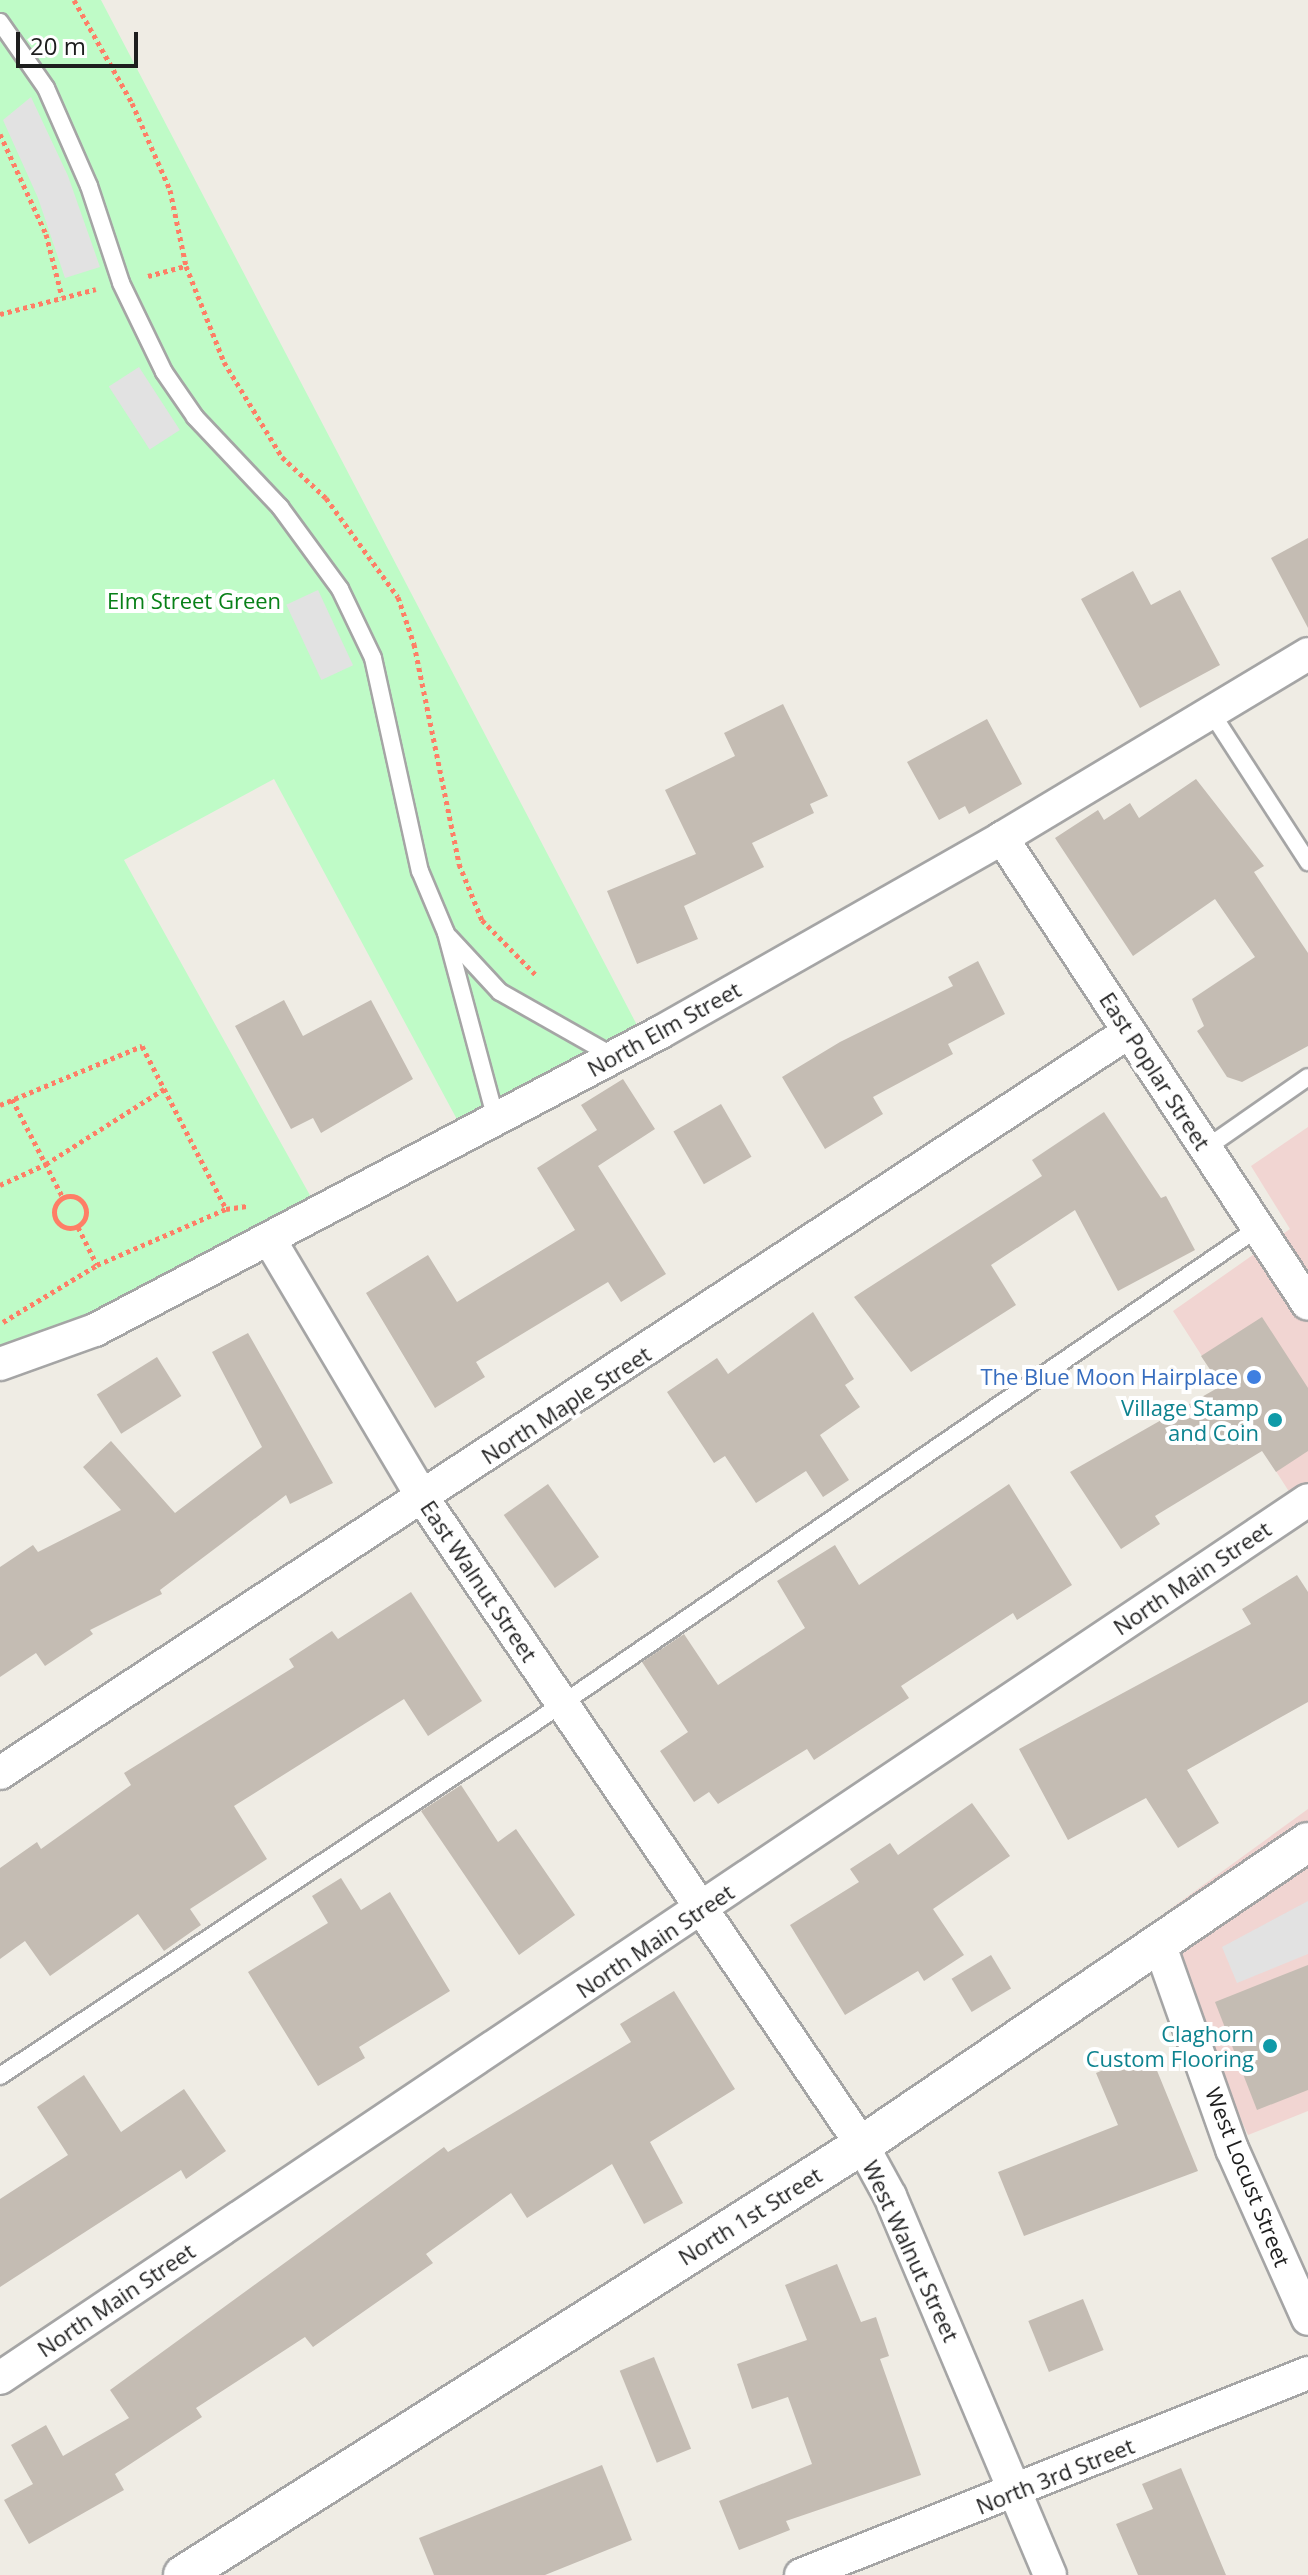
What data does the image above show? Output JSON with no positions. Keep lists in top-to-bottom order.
{
  "streets": {
    "street": [
      "North Elm Street",
      "East Poplar Street",
      "North Maple Street",
      "North Main Street",
      "East Walnut Street",
      "West Locust Street",
      "North 1st Street",
      "West Walnut Street",
      "North 3rd Street"
    ]
  },
  "crossings": [
    ["North Elm Street", "East Poplar Street"],
    ["North Elm Street", "East Walnut Street"],
    ["East Poplar Street", "North Maple Street"],
    ["North Maple Street", "East Walnut Street"],
    ["North Main Street", "East Walnut Street"],
    ["North Main Street", "West Walnut Street"],
    ["East Walnut Street", "West Walnut Street"],
    ["West Locust Street", "North 1st Street"],
    ["North 1st Street", "West Walnut Street"],
    ["West Walnut Street", "North 3rd Street"]
  ],
  "parks": ["Elm Street Green"],
  "places": ["The Blue Moon Hairplace", "Village Stamp and Coin", "Claghorn Custom Flooring"],
  "scale_bar": "20 m"
}
